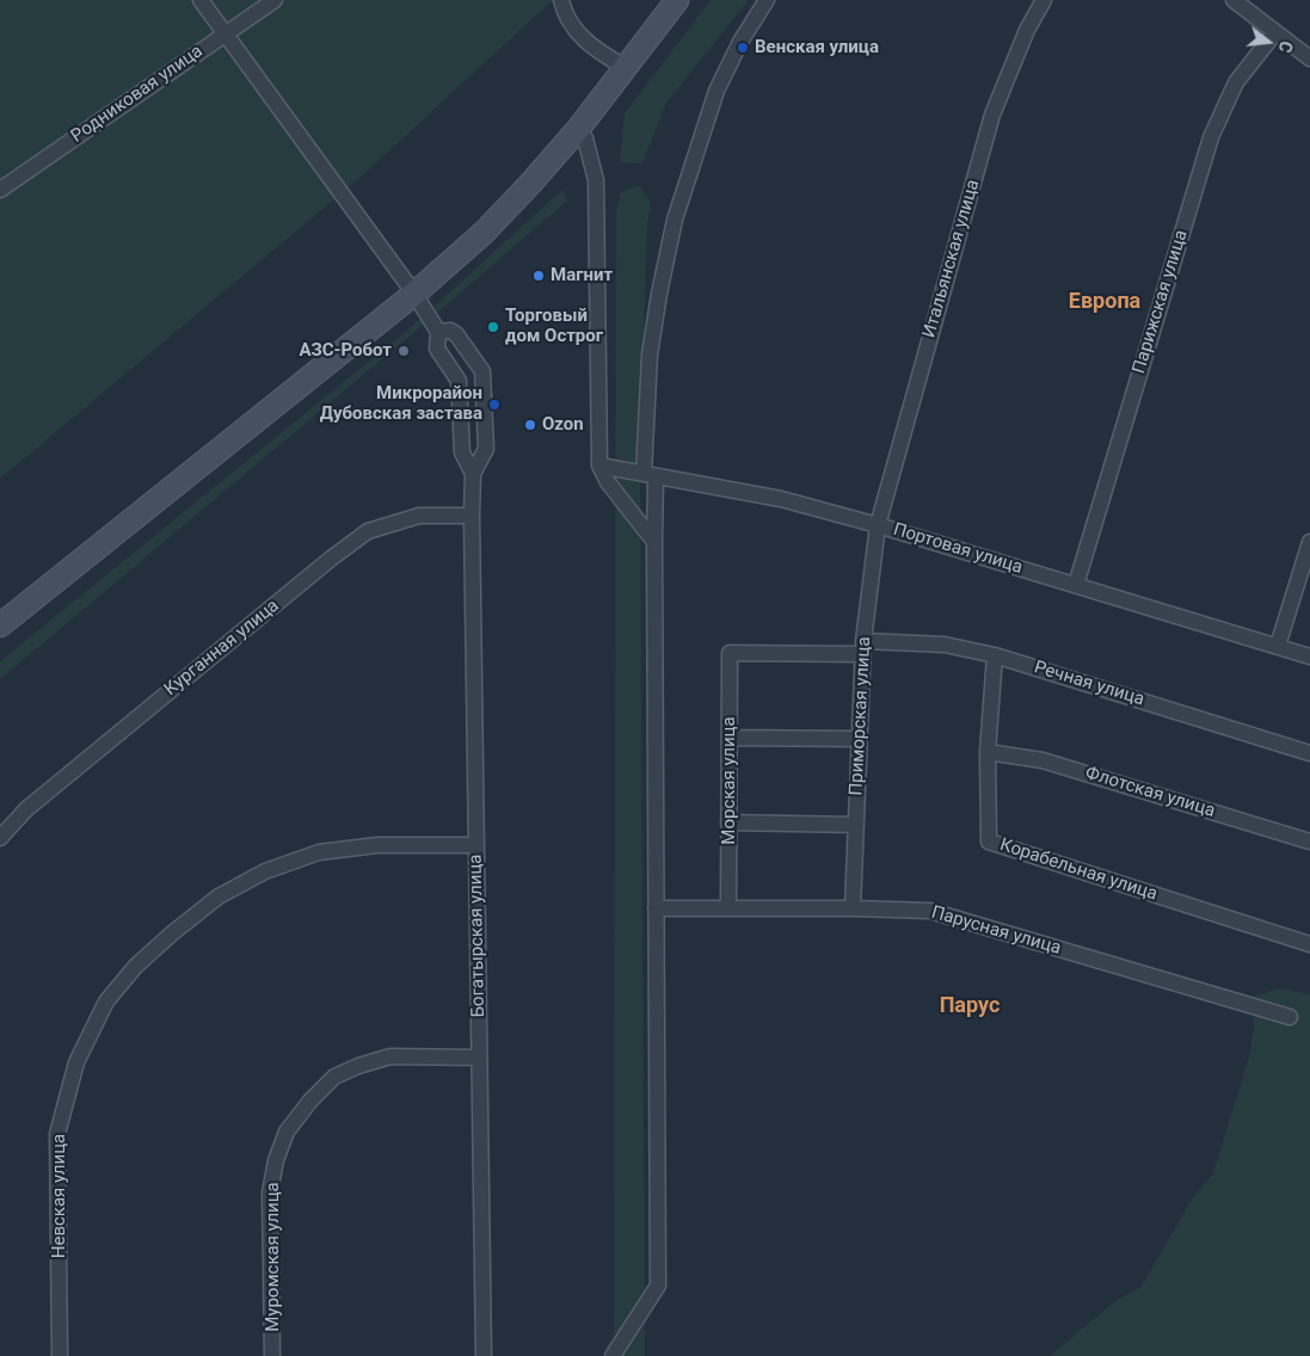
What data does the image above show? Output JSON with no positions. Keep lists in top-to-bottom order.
{
  "streets": {
    "street": [
      "Родниковая улица",
      "Итальянская улица",
      "Парижская улица",
      "Портовая улица",
      "Курганная улица",
      "Речная улица",
      "Приморская улица",
      "Морская улица",
      "Флотская улица",
      "Корабельная улица",
      "Парусная улица",
      "Богатырская улица",
      "Невская улица",
      "Муромская улица"
    ]
  },
  "crossings": [
    ["Итальянская улица", "Портовая улица"],
    ["Итальянская улица", "Приморская улица"],
    ["Парижская улица", "Портовая улица"],
    ["Портовая улица", "Приморская улица"],
    ["Курганная улица", "Богатырская улица"],
    ["Речная улица", "Приморская улица"],
    ["Речная улица", "Морская улица"],
    ["Речная улица", "Корабельная улица"],
    ["Приморская улица", "Парусная улица"],
    ["Морская улица", "Парусная улица"],
    ["Флотская улица", "Корабельная улица"],
    ["Богатырская улица", "Невская улица"],
    ["Богатырская улица", "Муромская улица"]
  ],
  "districts": ["Европа", "Парус"],
  "places": [
    "Венская улица",
    "Магнит",
    "Торговый дом Острог",
    "АЗС-Робот",
    "Микрорайон Дубовская застава",
    "Ozon"
  ],
  "north": "right"
}
